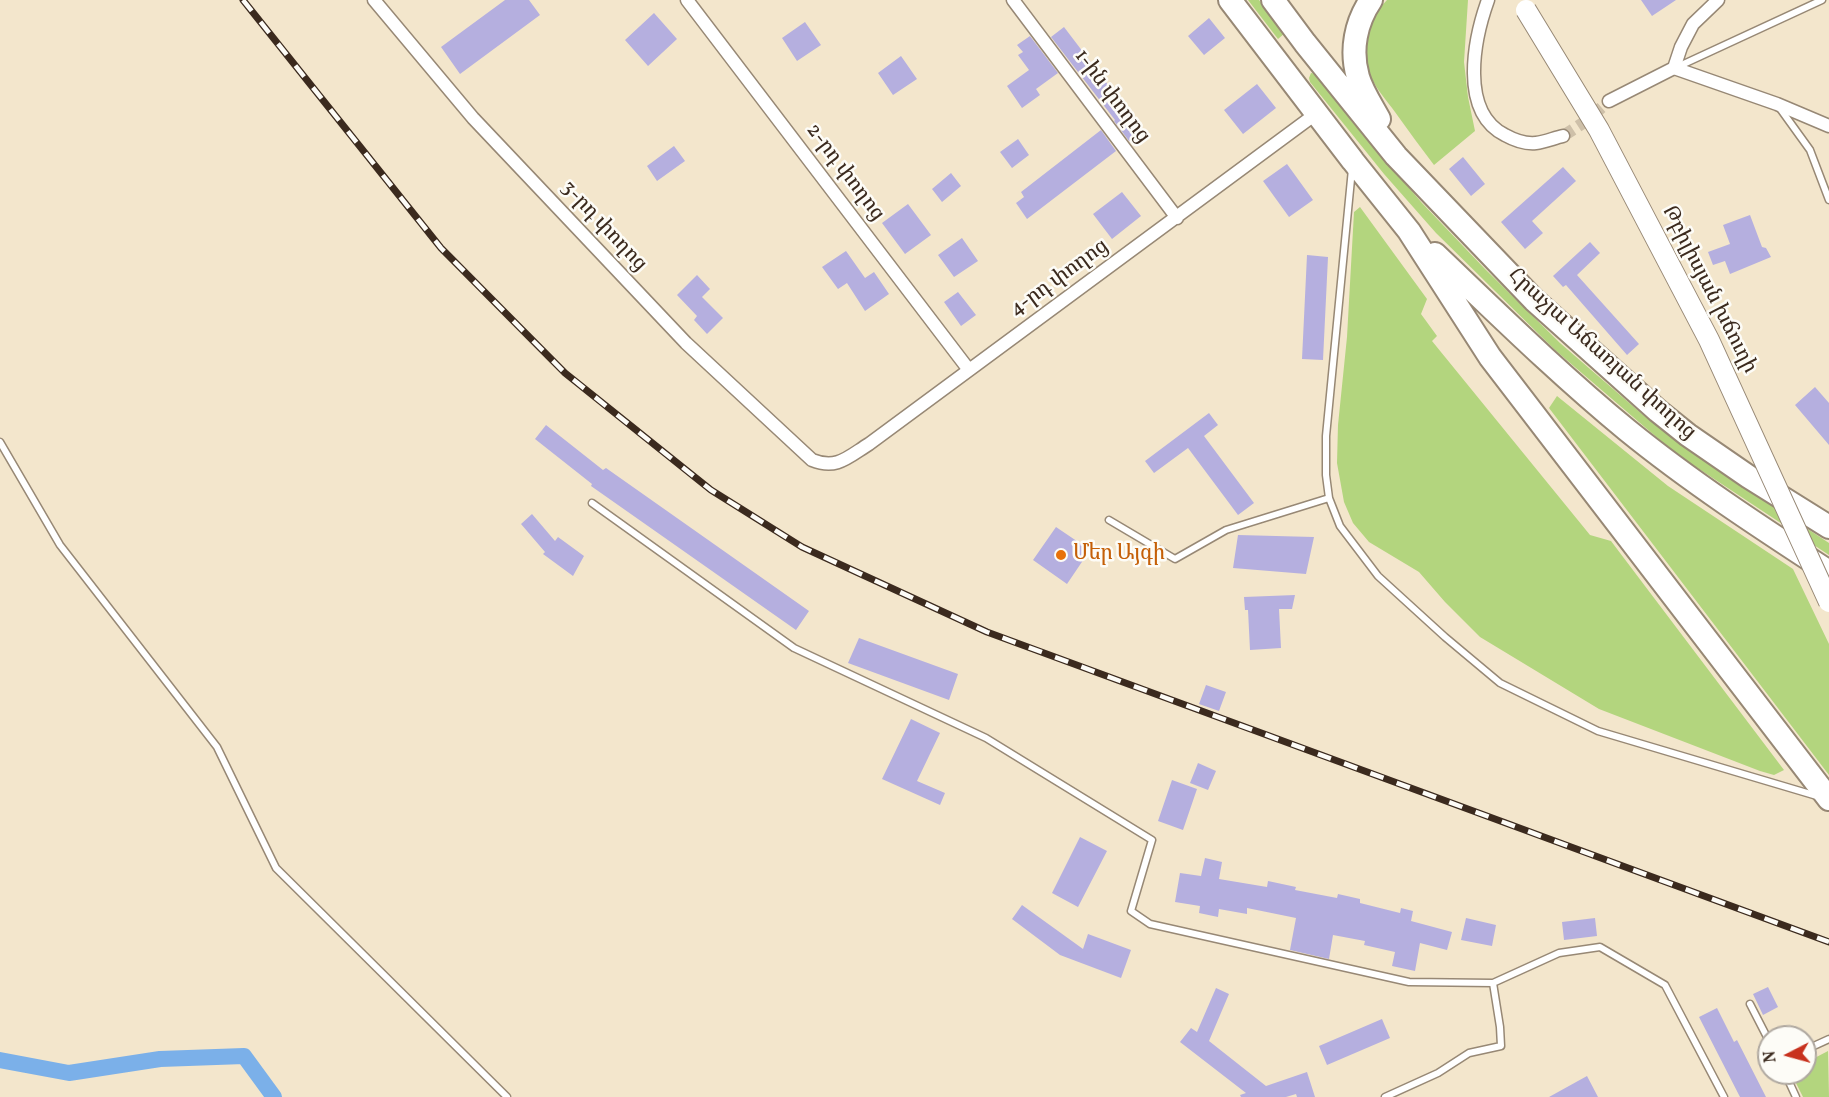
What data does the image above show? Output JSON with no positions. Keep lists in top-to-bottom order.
{
  "streets": {
    "highway": ["Հրաչյա Աճառյան փողոց"],
    "main road": ["Թբիլիսյան խճուղի"],
    "street": [
      "1-ին փողոց",
      "2-րդ փողոց",
      "3-րդ փողոց",
      "4-րդ փողոց"
    ]
  },
  "crossings": [
    ["1-ին փողոց", "4-րդ փողոց"],
    ["2-րդ փողոց", "4-րդ փողոց"],
    ["3-րդ փողոց", "4-րդ փողոց"]
  ],
  "places": ["Մեր Այգի"],
  "north": "left"
}
